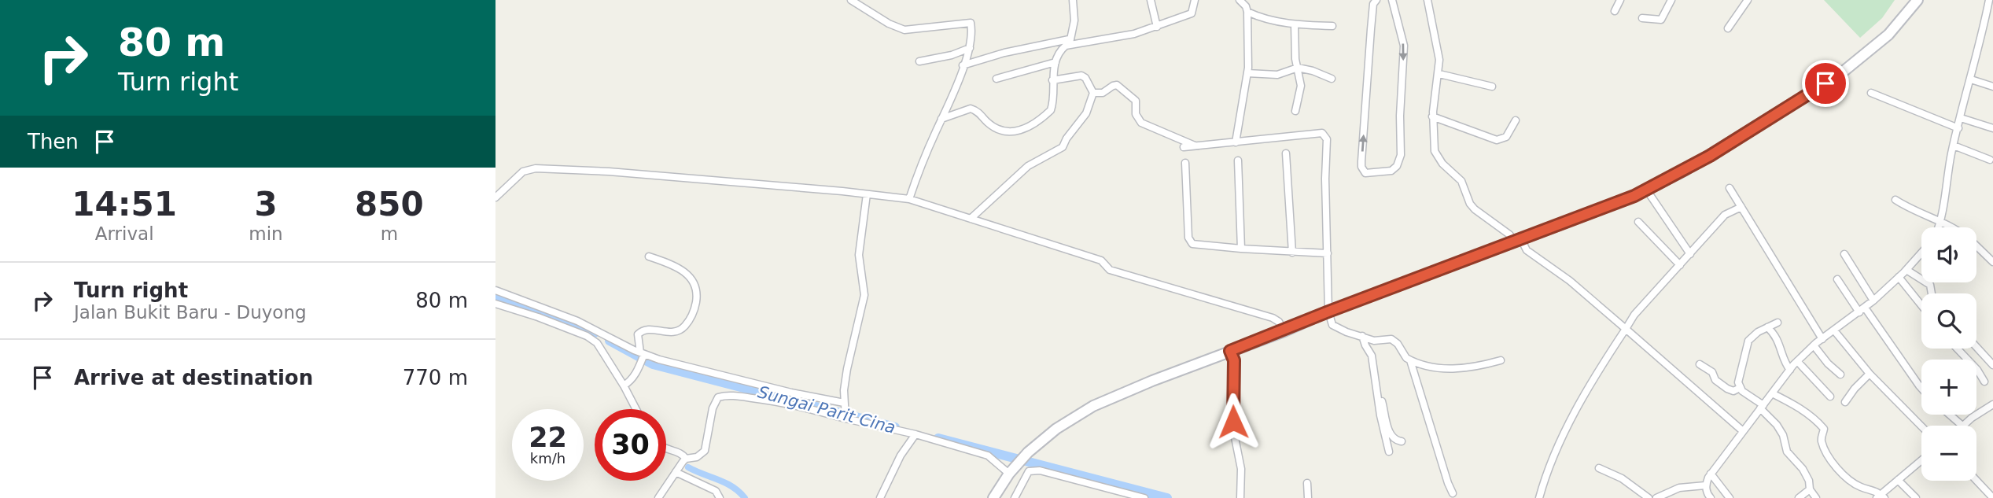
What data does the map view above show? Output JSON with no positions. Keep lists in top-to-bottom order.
{
  "water": ["Sungai Parit Cina"],
  "page": {
    "turn": ["80 m", "Turn right"],
    "then": "Then",
    "eta": [
      "14:51",
      "Arrival",
      "3",
      "min",
      "850",
      "m"
    ],
    "map_buttons": ["+", "−"],
    "list": [
      {
        "name": "Turn right",
        "note": "Jalan Bukit Baru - Duyong",
        "value": "80 m"
      },
      {
        "name": "Arrive at destination",
        "value": "770 m"
      }
    ],
    "speed": "22 km/h",
    "limit": "30"
  }
}
